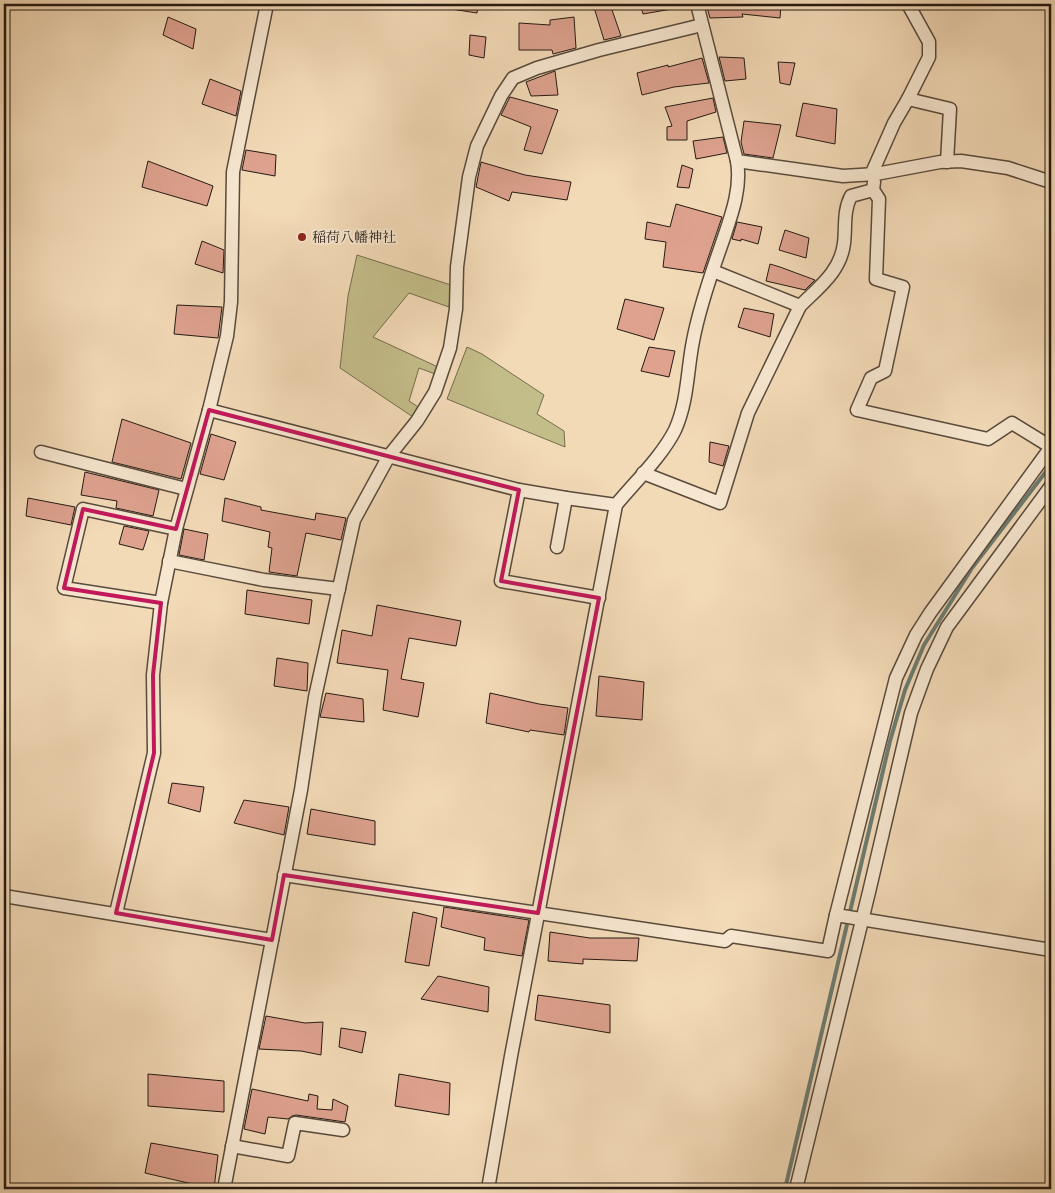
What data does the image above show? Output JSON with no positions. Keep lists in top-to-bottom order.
{
  "places": ["稲荷八幡神社"]
}
